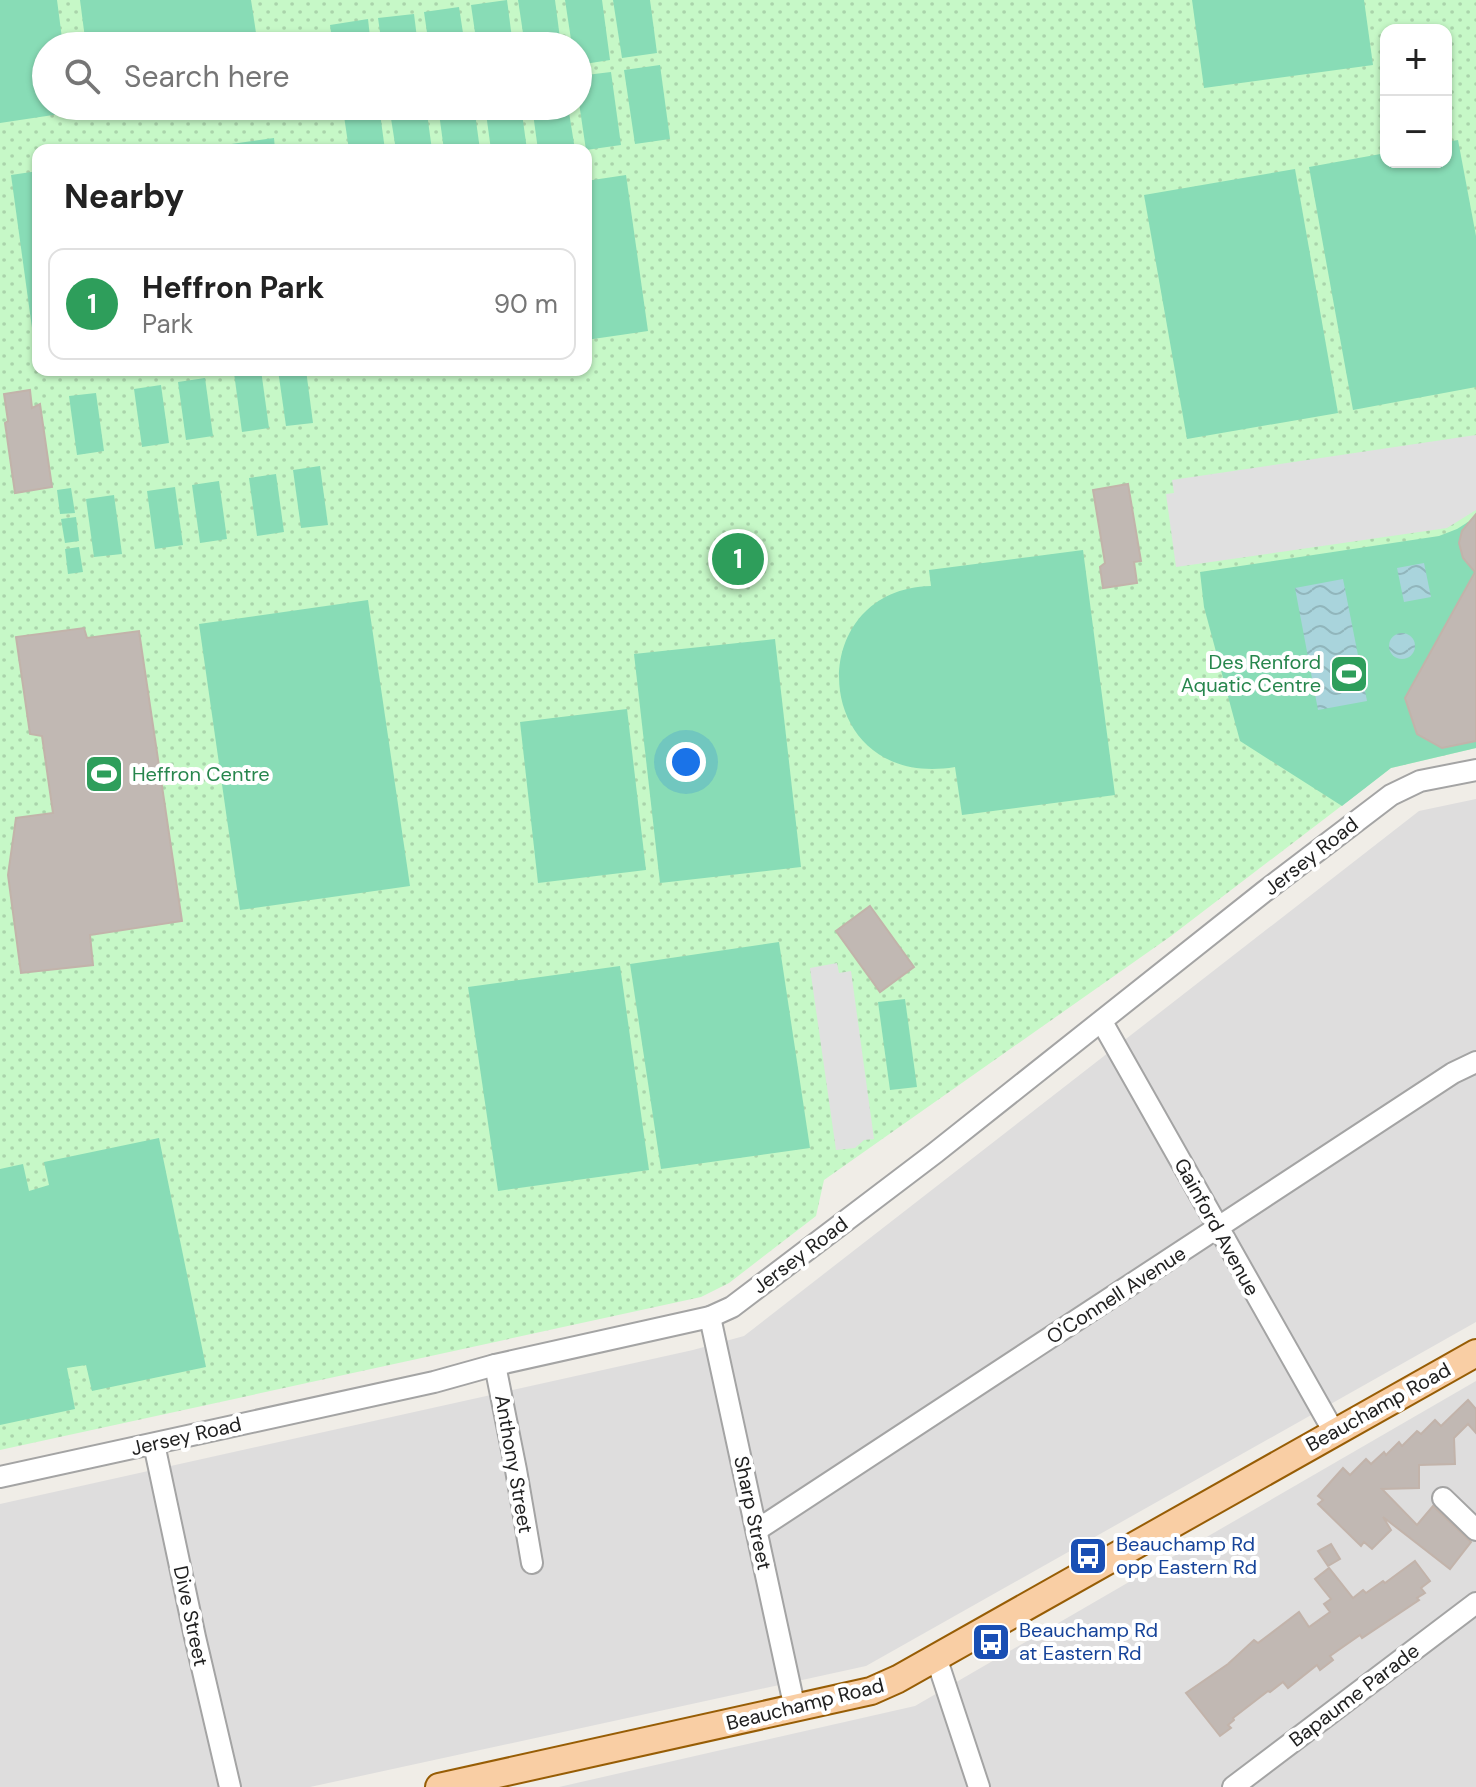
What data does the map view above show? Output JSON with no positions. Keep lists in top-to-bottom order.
{
  "streets": {
    "main road": ["Beauchamp Road"],
    "street": [
      "Jersey Road",
      "Gainford Avenue",
      "O'Connell Avenue",
      "Anthony Street",
      "Sharp Street",
      "Dive Street",
      "Bapaume Parade"
    ]
  },
  "crossings": [
    ["Jersey Road", "Gainford Avenue"],
    ["Jersey Road", "Anthony Street"],
    ["Jersey Road", "Sharp Street"],
    ["Jersey Road", "Dive Street"],
    ["Gainford Avenue", "O'Connell Avenue"],
    ["Gainford Avenue", "Beauchamp Road"],
    ["O'Connell Avenue", "Sharp Street"],
    ["Beauchamp Road", "Sharp Street"]
  ],
  "places": {
    "sports": ["Des Renford Aquatic Centre", "Heffron Centre"],
    "bus stop": ["Beauchamp Rd opp Eastern Rd", "Beauchamp Rd at Eastern Rd"]
  },
  "page": {
    "map_buttons": ["+", "−"],
    "search": "Search here",
    "heading": "Nearby",
    "list": [
      {
        "mark": "1",
        "name": "Heffron Park",
        "note": "Park",
        "value": "90 m"
      }
    ],
    "pins": "1"
  }
}
